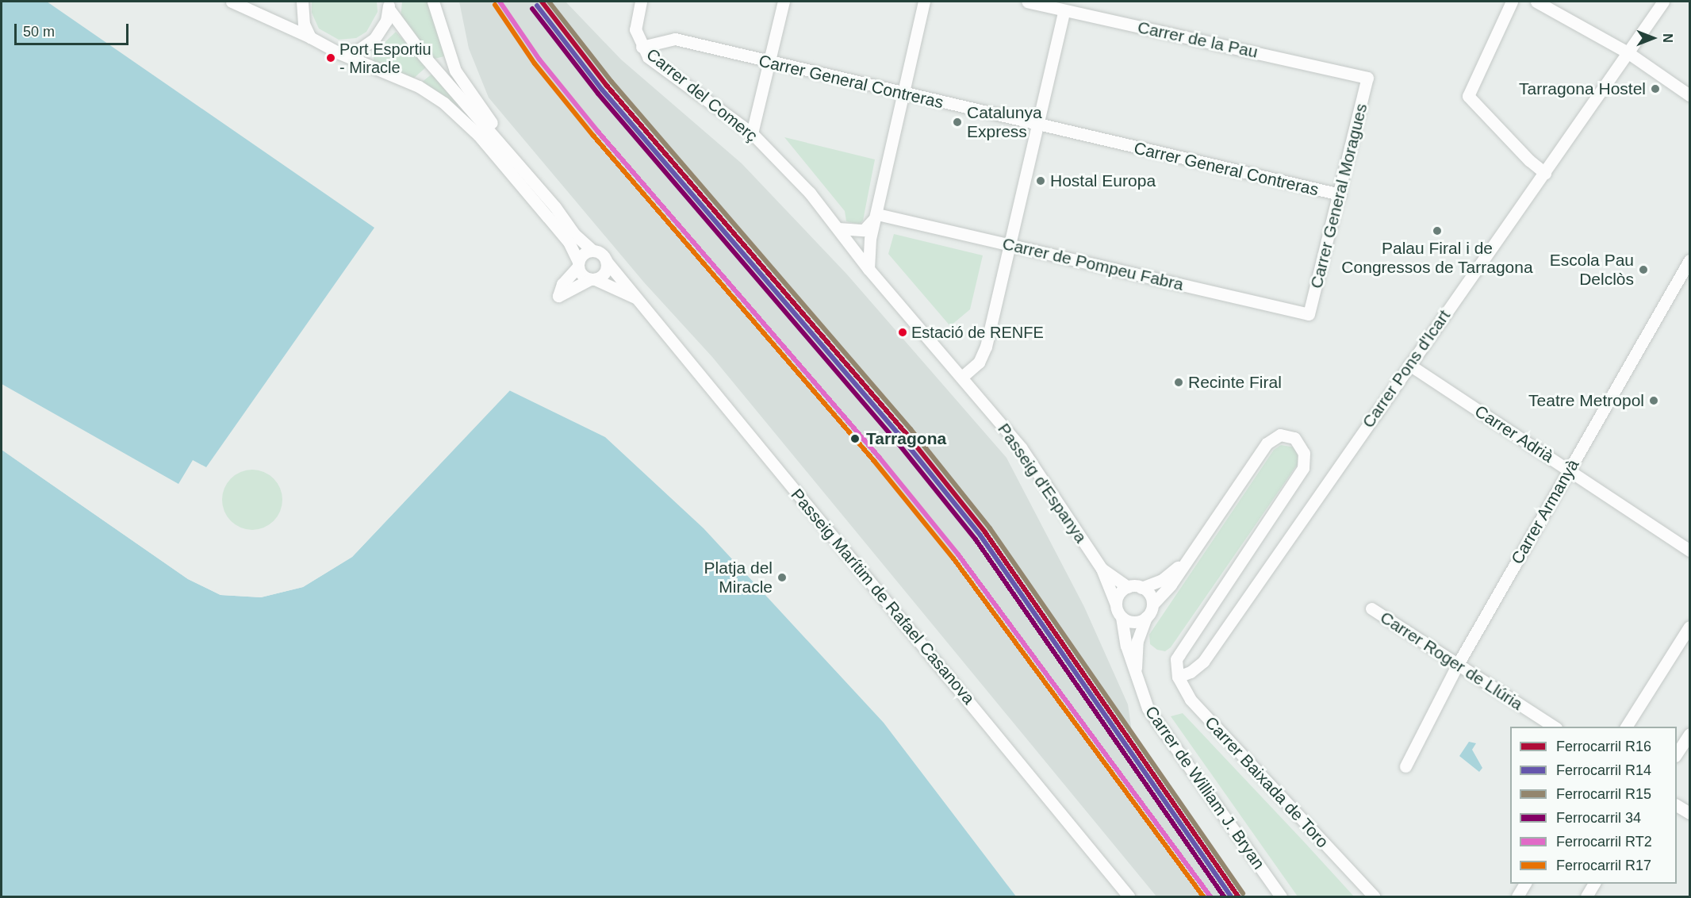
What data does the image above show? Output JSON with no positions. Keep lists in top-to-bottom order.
{
  "streets": {
    "street": [
      "Carrer de la Pau",
      "Carrer General Contreras",
      "Carrer del Comerç",
      "Carrer General Moragues",
      "Carrer de Pompeu Fabra",
      "Carrer Pons d'Icart",
      "Carrer Adrià",
      "Passeig d'Espanya",
      "Carrer Armanyà",
      "Passeig Marítim de Rafael Casanova",
      "Carrer Roger de Llúria",
      "Carrer Baixada de Toro",
      "Carrer de William J. Bryan"
    ]
  },
  "crossings": [
    ["Carrer de la Pau", "Carrer General Moragues"],
    ["Carrer General Contreras", "Carrer del Comerç"],
    ["Carrer General Contreras", "Carrer General Moragues"],
    ["Carrer del Comerç", "Passeig d'Espanya"],
    ["Carrer General Moragues", "Carrer de Pompeu Fabra"],
    ["Carrer Pons d'Icart", "Carrer Adrià"],
    ["Carrer Pons d'Icart", "Carrer Baixada de Toro"],
    ["Carrer Adrià", "Carrer Armanyà"],
    ["Passeig d'Espanya", "Carrer de William J. Bryan"],
    ["Carrer Armanyà", "Carrer Roger de Llúria"]
  ],
  "places": [
    "Port Esportiu - Miracle",
    "Tarragona Hostel",
    "Catalunya Express",
    "Hostal Europa",
    "Palau Firal i de Congressos de Tarragona",
    "Escola Pau Delclòs",
    "Estació de RENFE",
    "Recinte Firal",
    "Teatre Metropol",
    "Tarragona",
    "Platja del Miracle"
  ],
  "lines": [
    "rail line R16",
    "rail line R15",
    "rail line RT2",
    "rail line R17",
    "rail line R14",
    "rail line 34"
  ],
  "legend": [
    "Ferrocarril R16",
    "Ferrocarril R14",
    "Ferrocarril R15",
    "Ferrocarril 34",
    "Ferrocarril RT2",
    "Ferrocarril R17"
  ],
  "scale_bar": "50 m",
  "north": "right"
}
